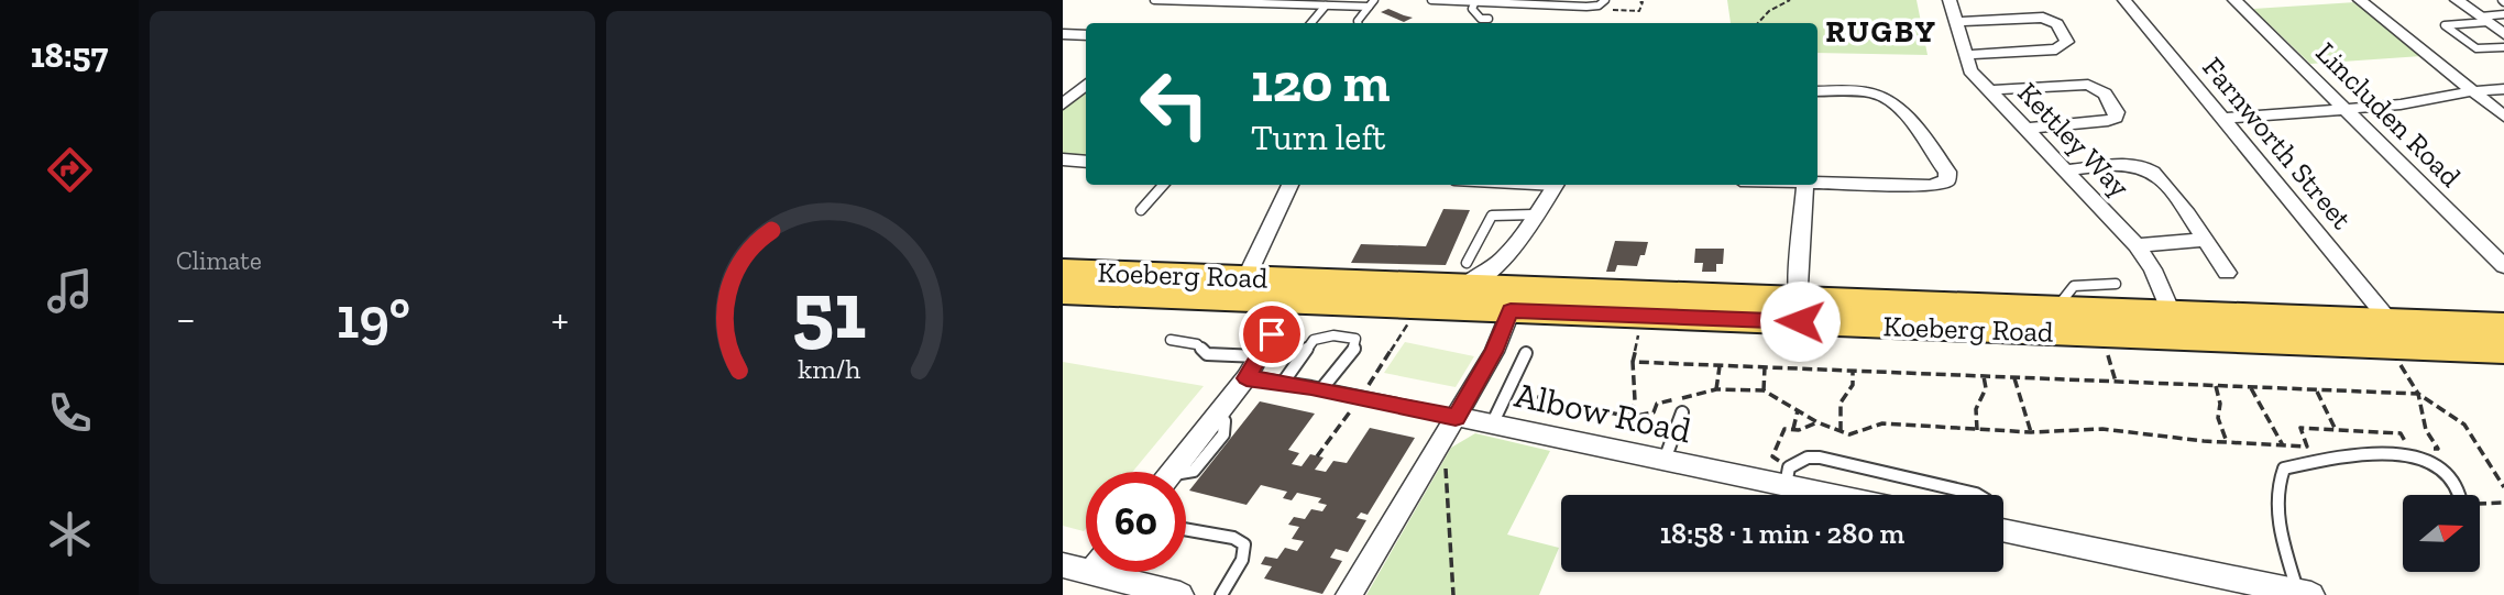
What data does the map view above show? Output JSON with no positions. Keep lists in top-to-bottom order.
{
  "streets": {
    "main road": ["Koeberg Road"],
    "street": [
      "Lincluden Road",
      "Kettley Way",
      "Farnworth Street",
      "Albow Road"
    ]
  },
  "crossings": [
    ["Kettley Way", "Koeberg Road"],
    ["Farnworth Street", "Koeberg Road"]
  ],
  "districts": ["RUGBY"],
  "north": "right",
  "page": {
    "tabs": "18:57",
    "tile": "Climate",
    "turn": ["120 m", "Turn left"],
    "heat": ["−", "19°", "+"],
    "limit": "60",
    "trip": "18:58 · 1 min · 280 m",
    "gauge": ["51", "km/h"]
  }
}
